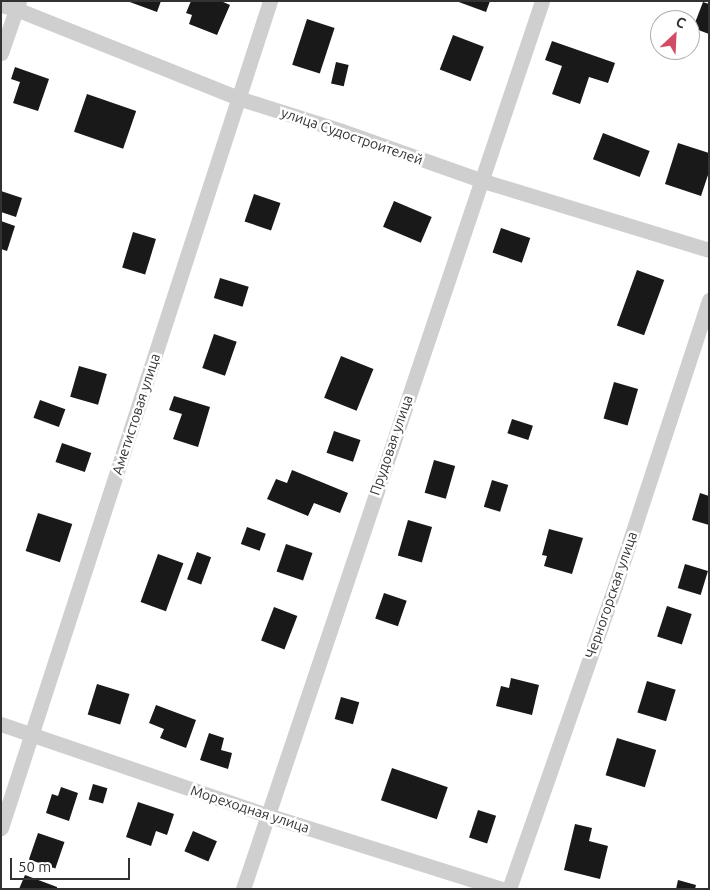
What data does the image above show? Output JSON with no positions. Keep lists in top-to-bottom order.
{
  "streets": {
    "street": [
      "улица Судостроителей",
      "Аметистовая улица",
      "Прудовая улица",
      "Черногорская улица",
      "Мореходная улица"
    ]
  },
  "crossings": [
    ["улица Судостроителей", "Аметистовая улица"],
    ["улица Судостроителей", "Прудовая улица"],
    ["Аметистовая улица", "Мореходная улица"],
    ["Прудовая улица", "Мореходная улица"]
  ],
  "scale_bar": "50 m",
  "north": "top right"
}
